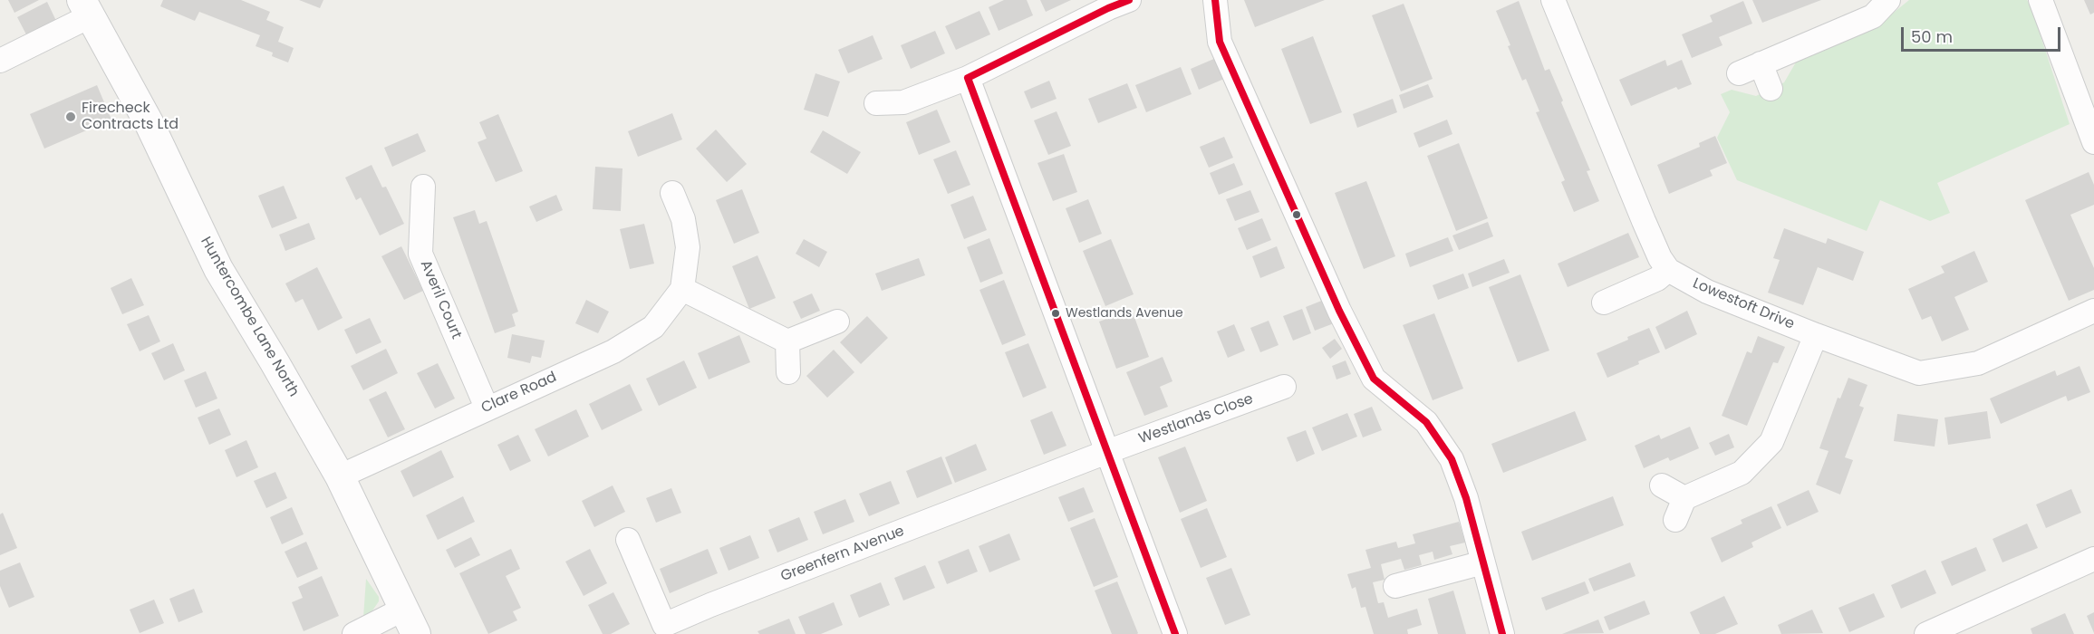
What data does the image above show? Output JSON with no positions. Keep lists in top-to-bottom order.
{
  "streets": {
    "street": [
      "Averil Court",
      "Lowestoft Drive",
      "Huntercombe Lane North",
      "Clare Road",
      "Westlands Close",
      "Greenfern Avenue"
    ]
  },
  "crossings": [
    ["Averil Court", "Clare Road"],
    ["Huntercombe Lane North", "Clare Road"],
    ["Westlands Close", "Greenfern Avenue"]
  ],
  "places": ["Firecheck Contracts Ltd", "Westlands Avenue"],
  "scale_bar": "50 m"
}
